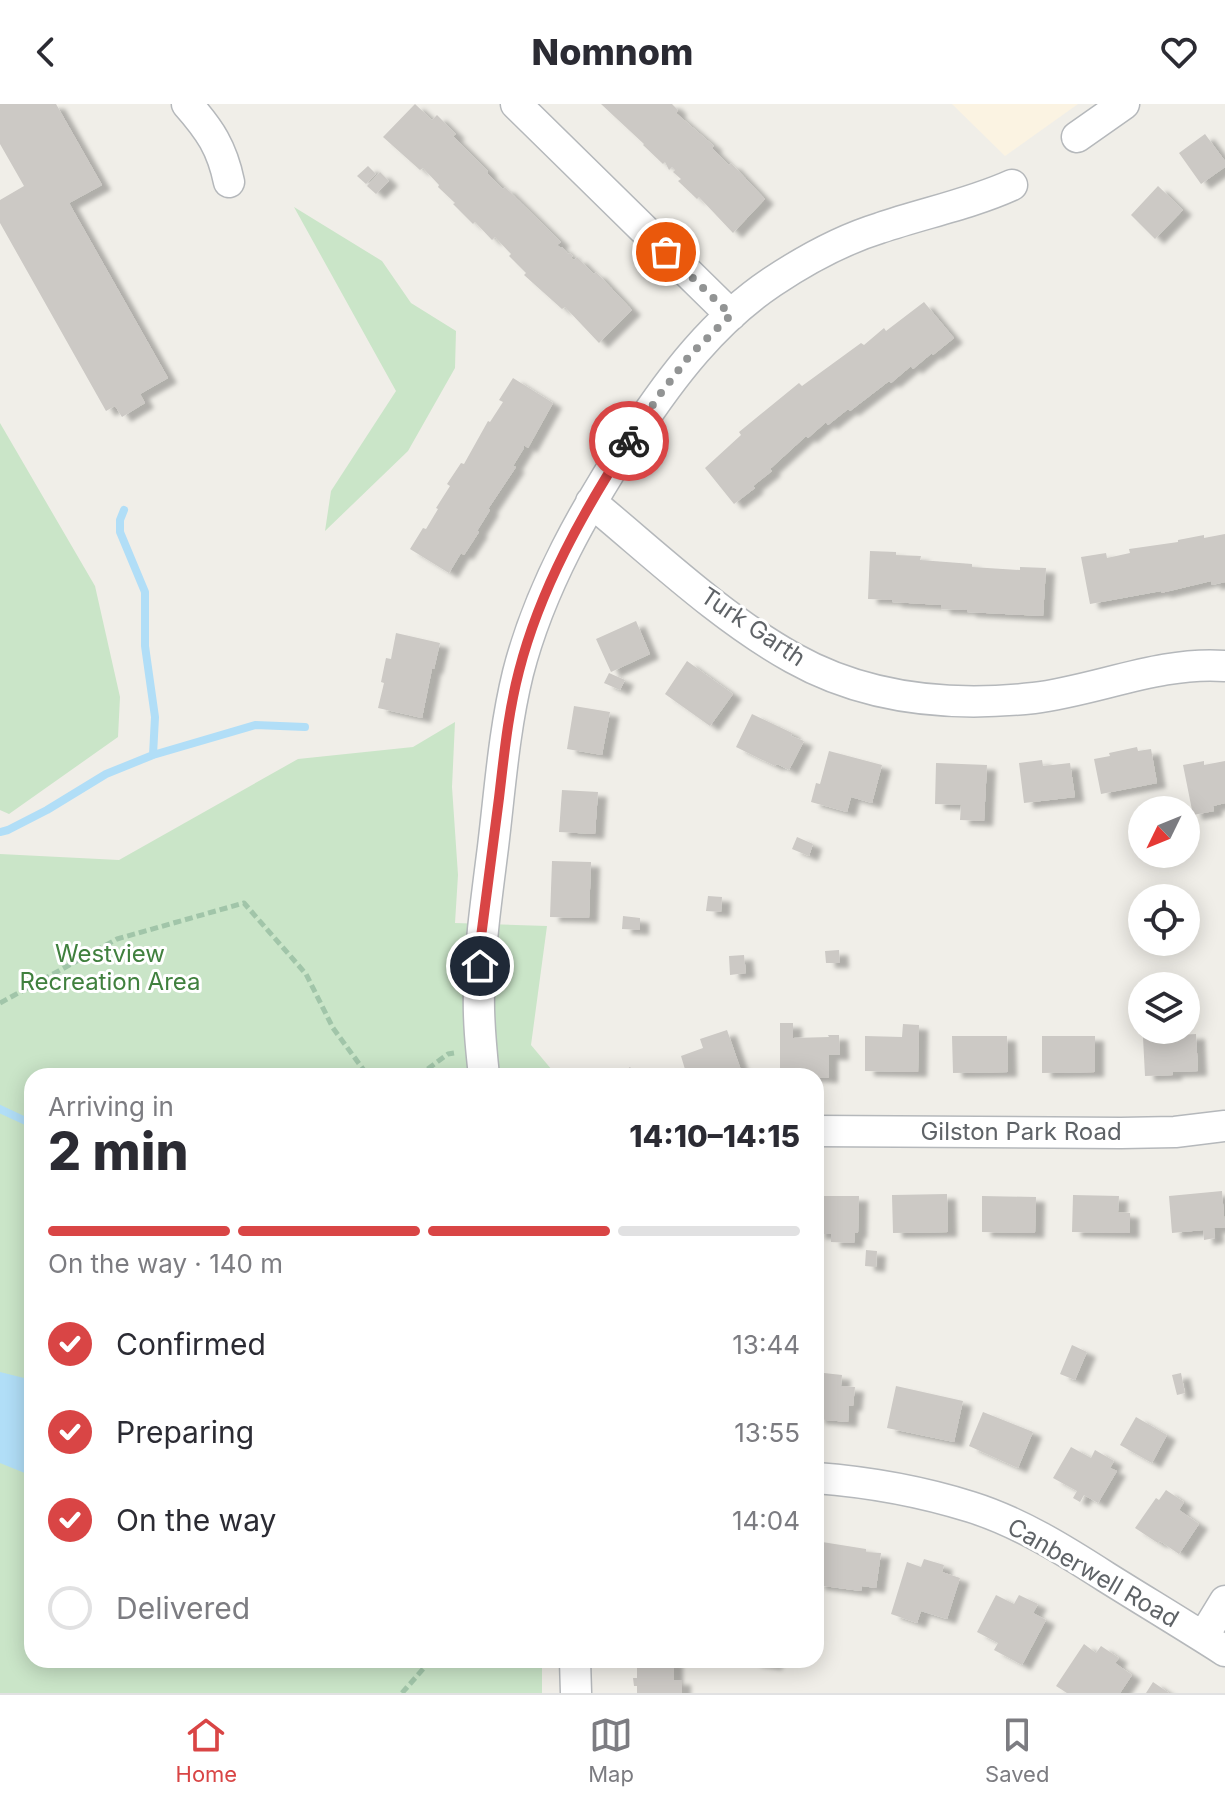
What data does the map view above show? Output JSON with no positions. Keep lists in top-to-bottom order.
{
  "streets": {
    "street": ["Turk Garth", "Gilston Park Road", "Canberwell Road"]
  },
  "parks": ["Westview Recreation Area"],
  "north": "bottom left",
  "page": {
    "header": "Nomnom",
    "heading": ["2 min", "Arriving in", "14:10–14:15"],
    "bar": "On the way · 140 m",
    "list": [
      ["Confirmed", "13:44"],
      ["Preparing", "13:55"],
      ["On the way", "14:04"],
      "Delivered"
    ],
    "tabs": ["Home", "Map", "Saved"]
  }
}
